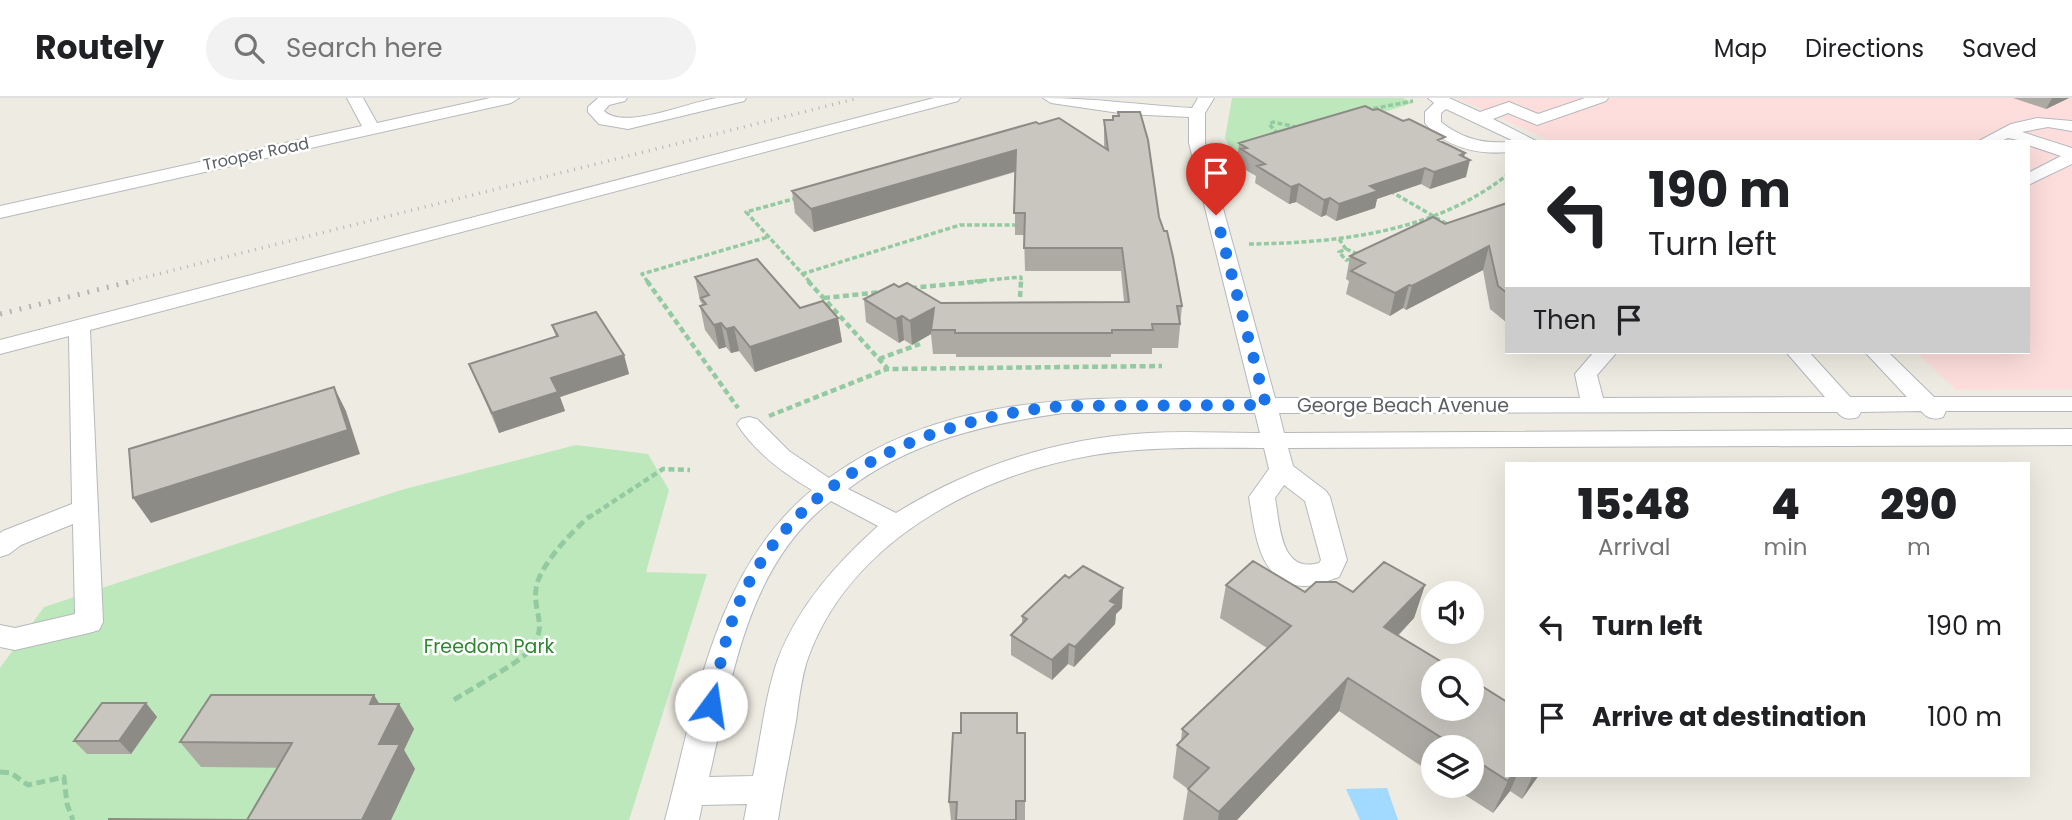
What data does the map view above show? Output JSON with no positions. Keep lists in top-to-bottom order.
{
  "streets": {
    "street": ["Trooper Road", "George Beach Avenue"]
  },
  "parks": ["Freedom Park"],
  "page": {
    "header": "Routely",
    "search": "Search here",
    "nav": ["Map", "Directions", "Saved"],
    "turn": ["190 m", "Turn left"],
    "then": "Then",
    "eta": [
      "15:48",
      "Arrival",
      "4",
      "min",
      "290",
      "m"
    ],
    "list": [
      {
        "name": "Turn left",
        "value": "190 m"
      },
      {
        "name": "Arrive at destination",
        "value": "100 m"
      }
    ]
  }
}
